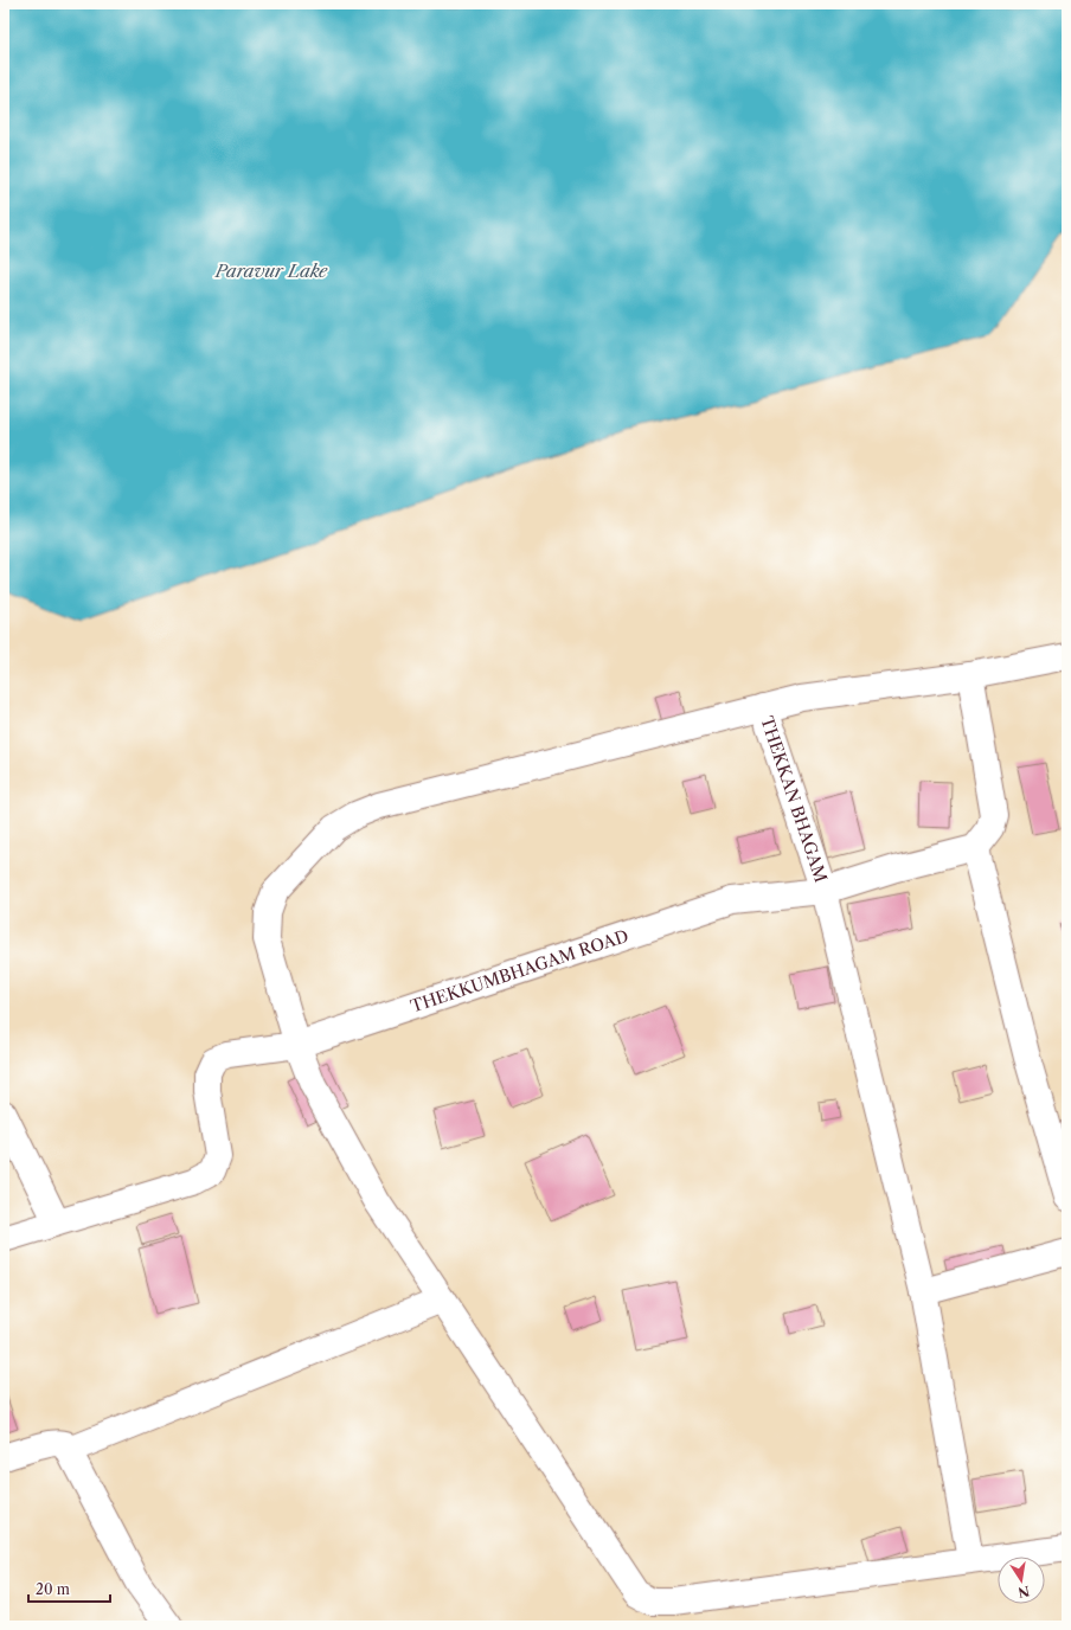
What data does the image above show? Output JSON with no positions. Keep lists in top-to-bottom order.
{
  "streets": {
    "street": ["THEKKAN BHAGAM", "THEKKUMBHAGAM ROAD"]
  },
  "crossings": [
    ["THEKKAN BHAGAM", "THEKKUMBHAGAM ROAD"]
  ],
  "water": ["Paravur Lake"],
  "scale_bar": "20 m",
  "north": "bottom"
}
